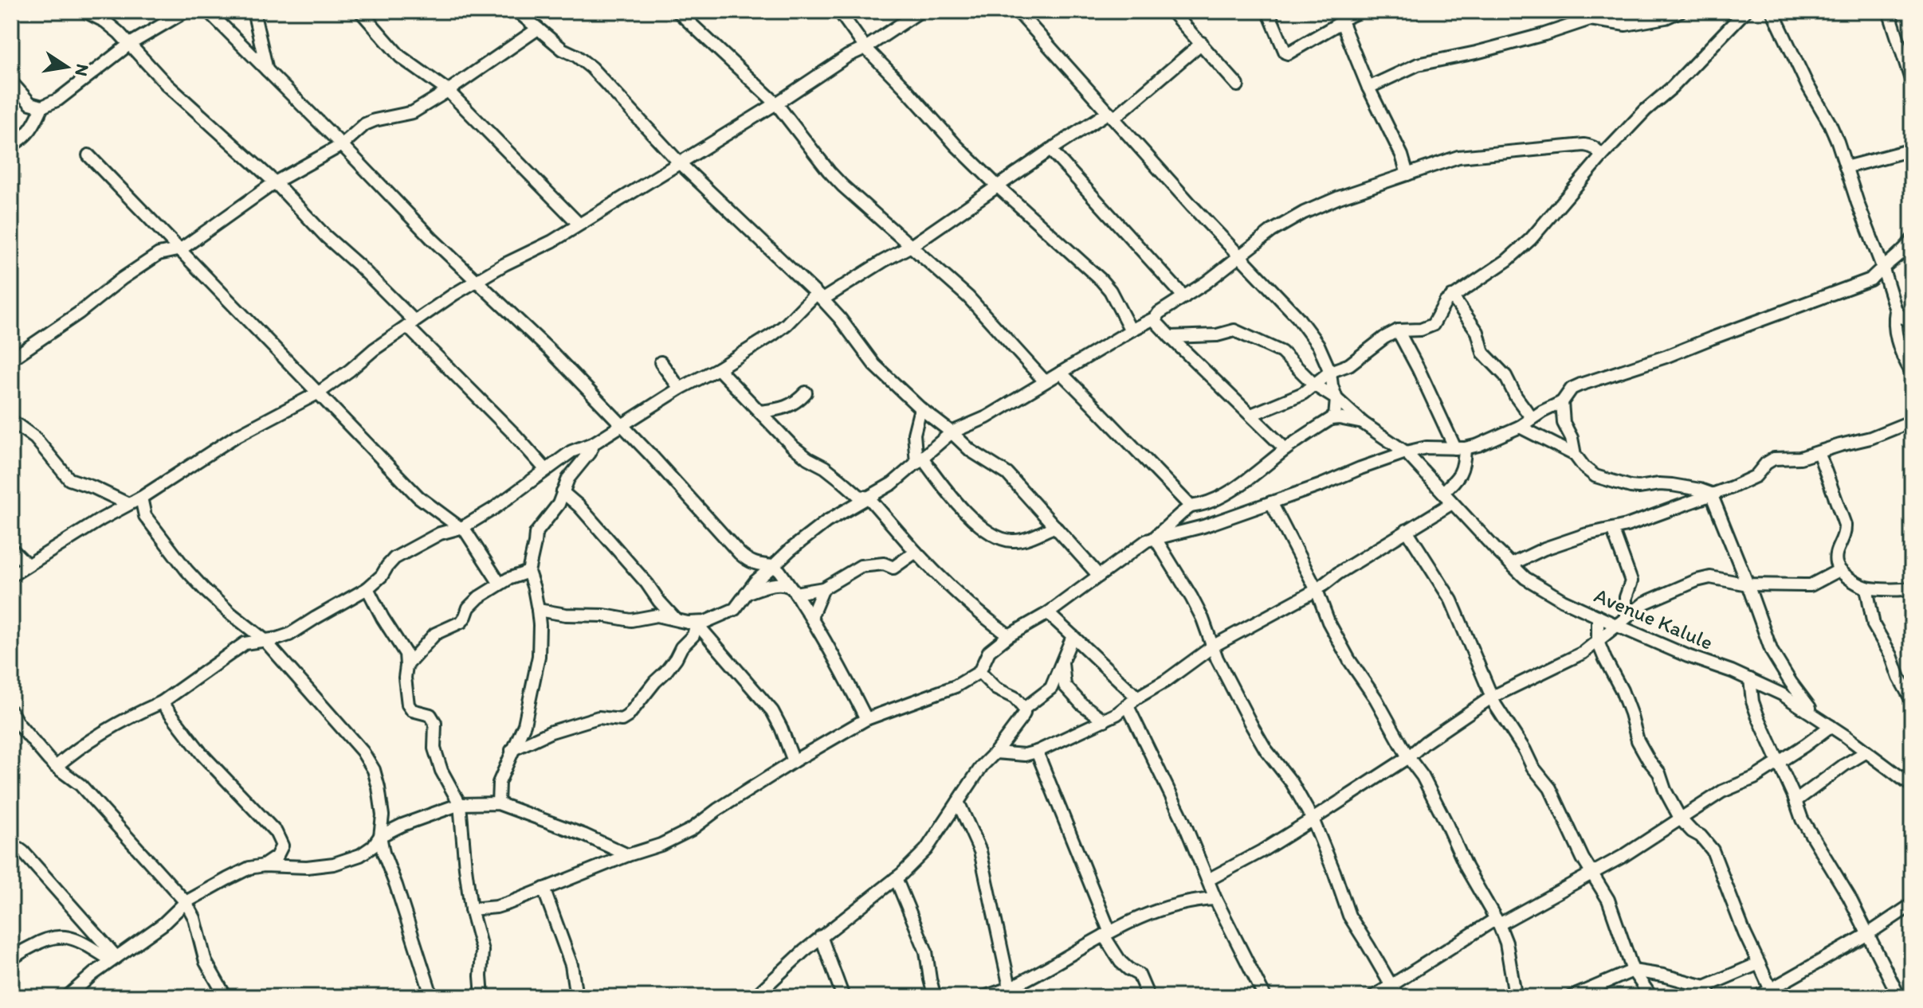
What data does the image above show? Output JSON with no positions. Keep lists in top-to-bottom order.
{
  "streets": {
    "street": ["Avenue Kalule"]
  },
  "north": "right"
}
